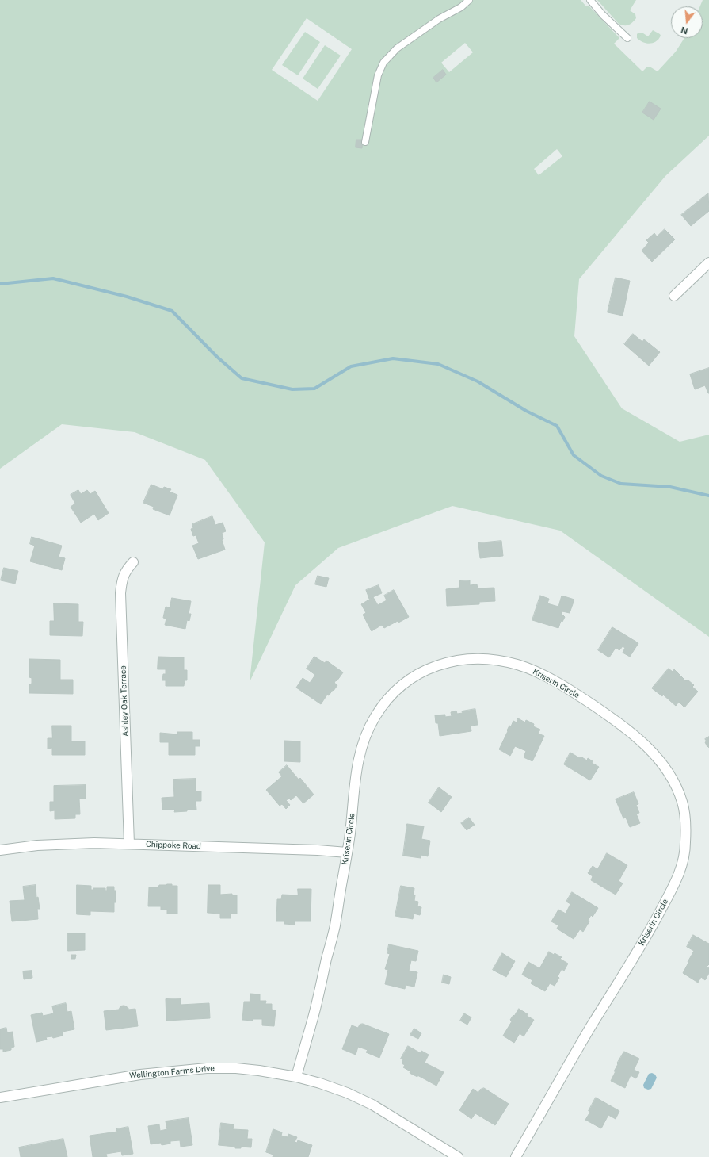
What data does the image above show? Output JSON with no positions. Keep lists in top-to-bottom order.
{
  "streets": {
    "street": [
      "Kriserin Circle",
      "Ashley Oak Terrace",
      "Chippoke Road",
      "Wellington Farms Drive"
    ]
  },
  "crossings": [
    ["Kriserin Circle", "Chippoke Road"],
    ["Kriserin Circle", "Wellington Farms Drive"],
    ["Ashley Oak Terrace", "Chippoke Road"]
  ],
  "north": "bottom"
}
